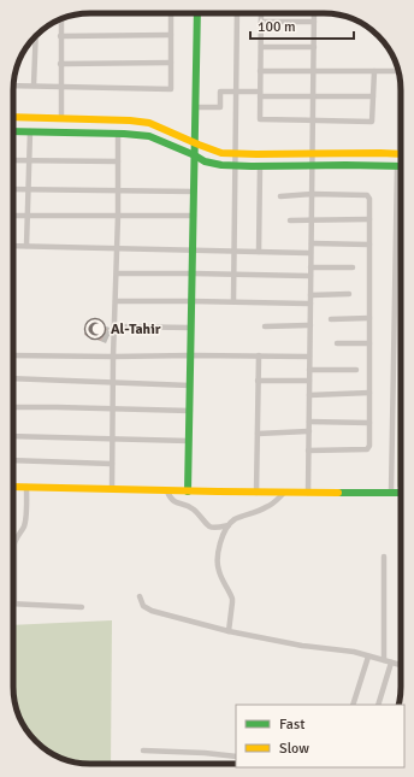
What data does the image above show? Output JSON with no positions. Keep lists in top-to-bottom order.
{
  "places": {
    "mosque": ["Al-Tahir"]
  },
  "legend": ["Fast", "Slow"],
  "scale_bar": "100 m"
}
